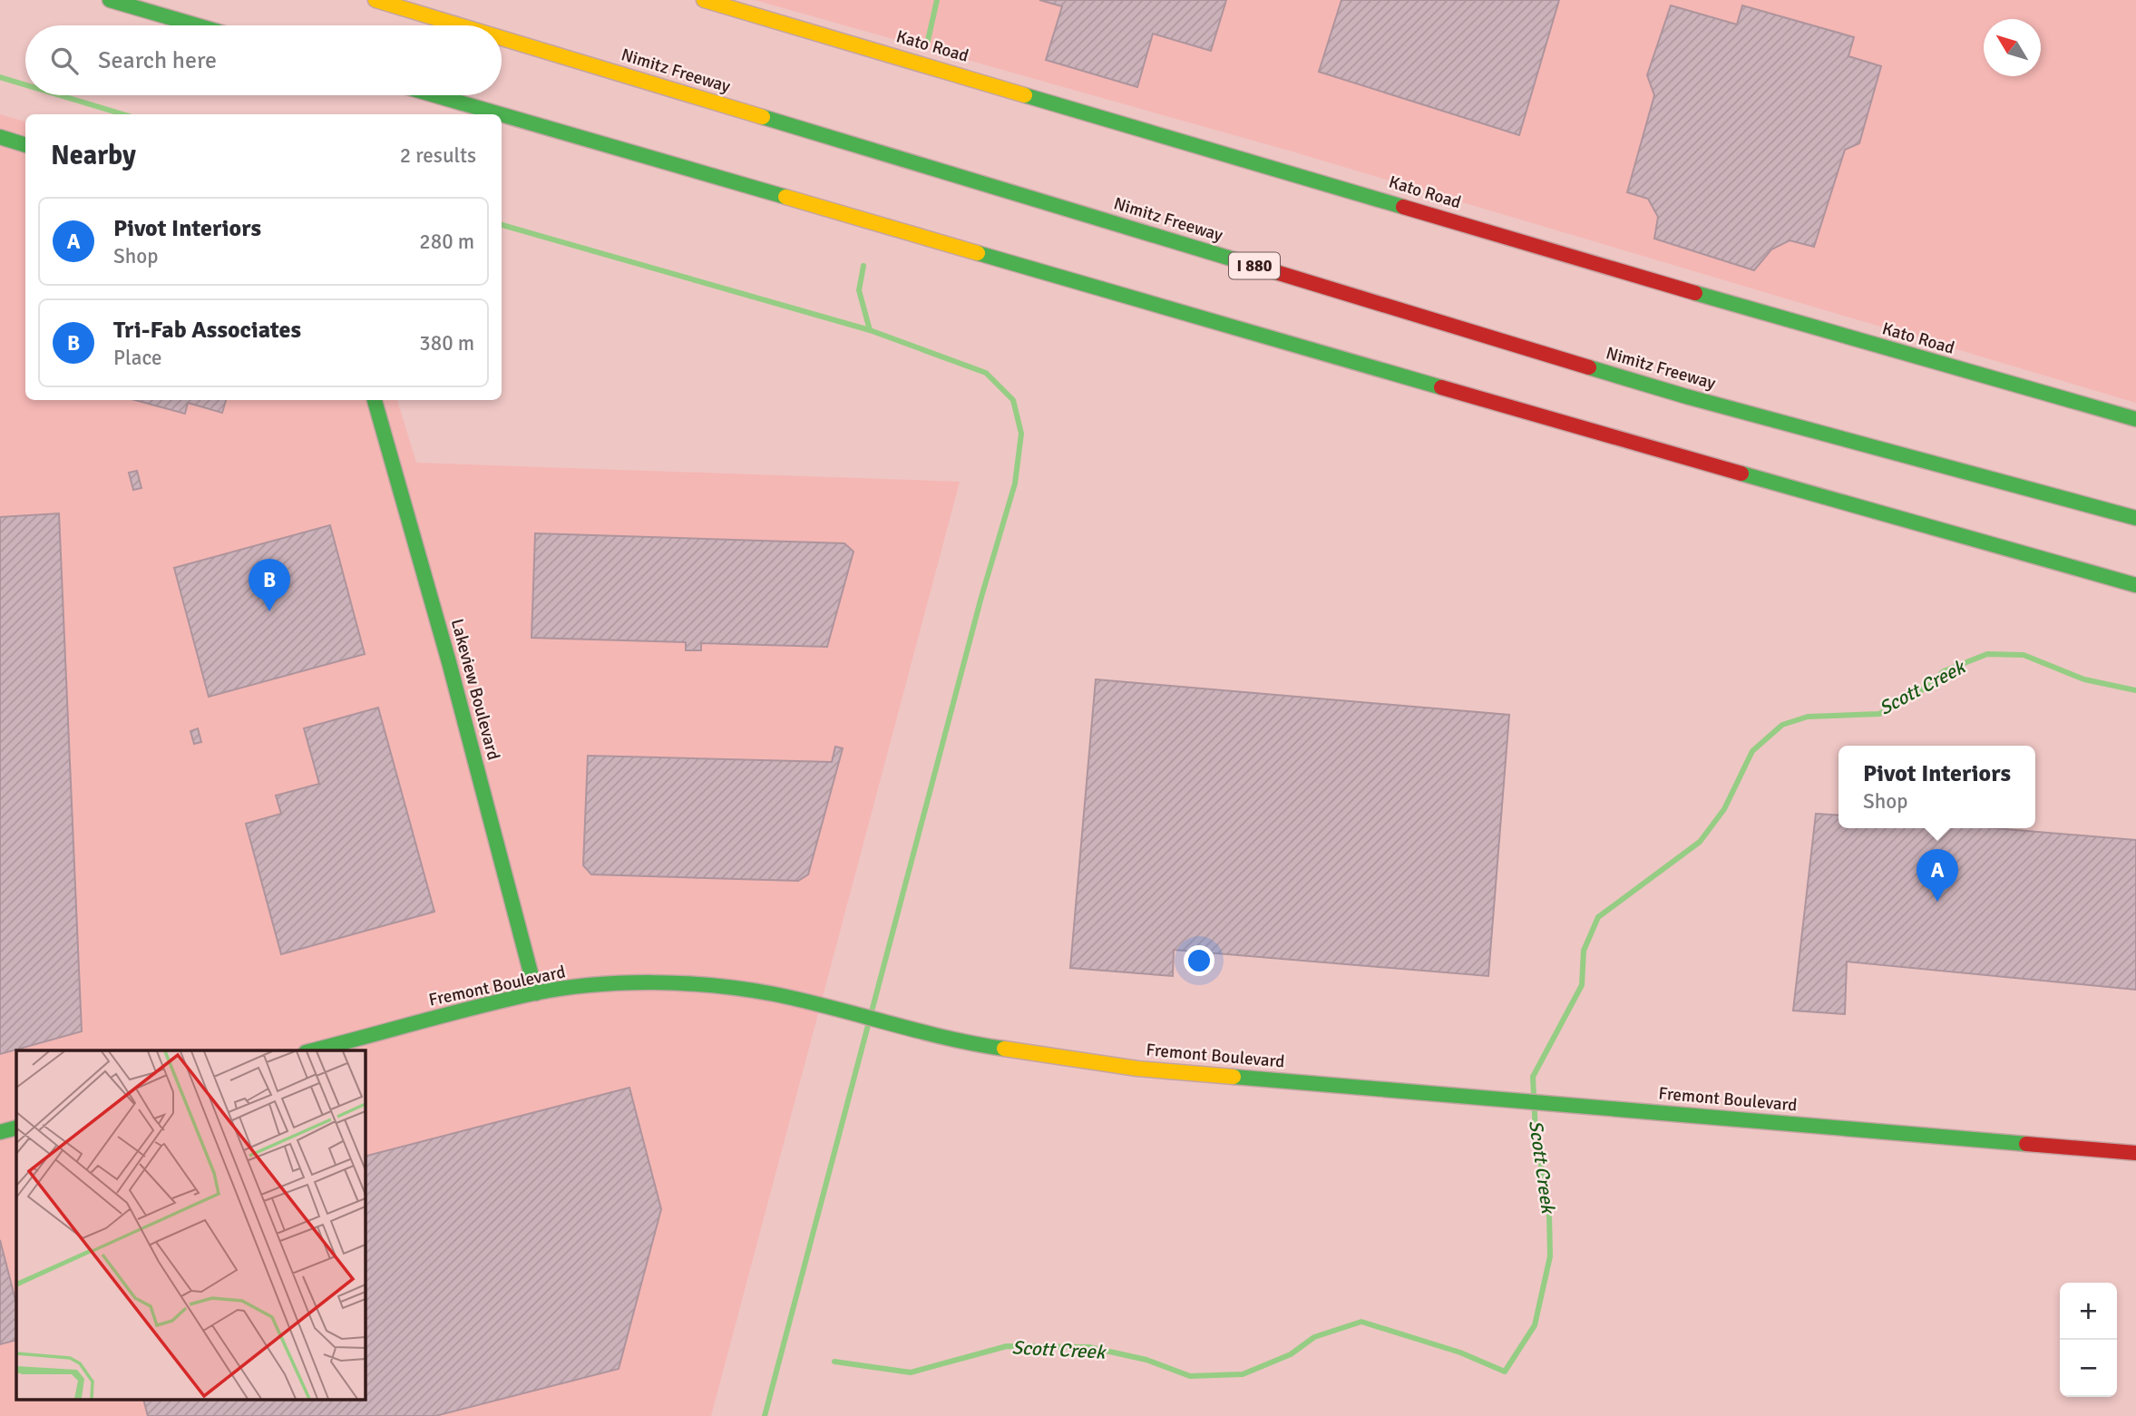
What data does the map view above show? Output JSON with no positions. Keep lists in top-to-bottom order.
{
  "streets": {
    "main road": [
      "Kato Road",
      "Nimitz Freeway",
      "I 880",
      "Lakeview Boulevard",
      "Fremont Boulevard"
    ]
  },
  "crossings": [
    ["Lakeview Boulevard", "Fremont Boulevard"]
  ],
  "water": ["Scott Creek"],
  "north": "top left",
  "page": {
    "search": "Search here",
    "heading": ["Nearby", "2 results"],
    "list": [
      {
        "mark": "A",
        "name": "Pivot Interiors",
        "note": "Shop",
        "value": "280 m"
      },
      {
        "mark": "B",
        "name": "Tri-Fab Associates",
        "note": "Place",
        "value": "380 m"
      }
    ],
    "pins": ["B", "A"],
    "popup": ["Pivot Interiors", "Shop"],
    "map_buttons": ["+", "−"]
  }
}
